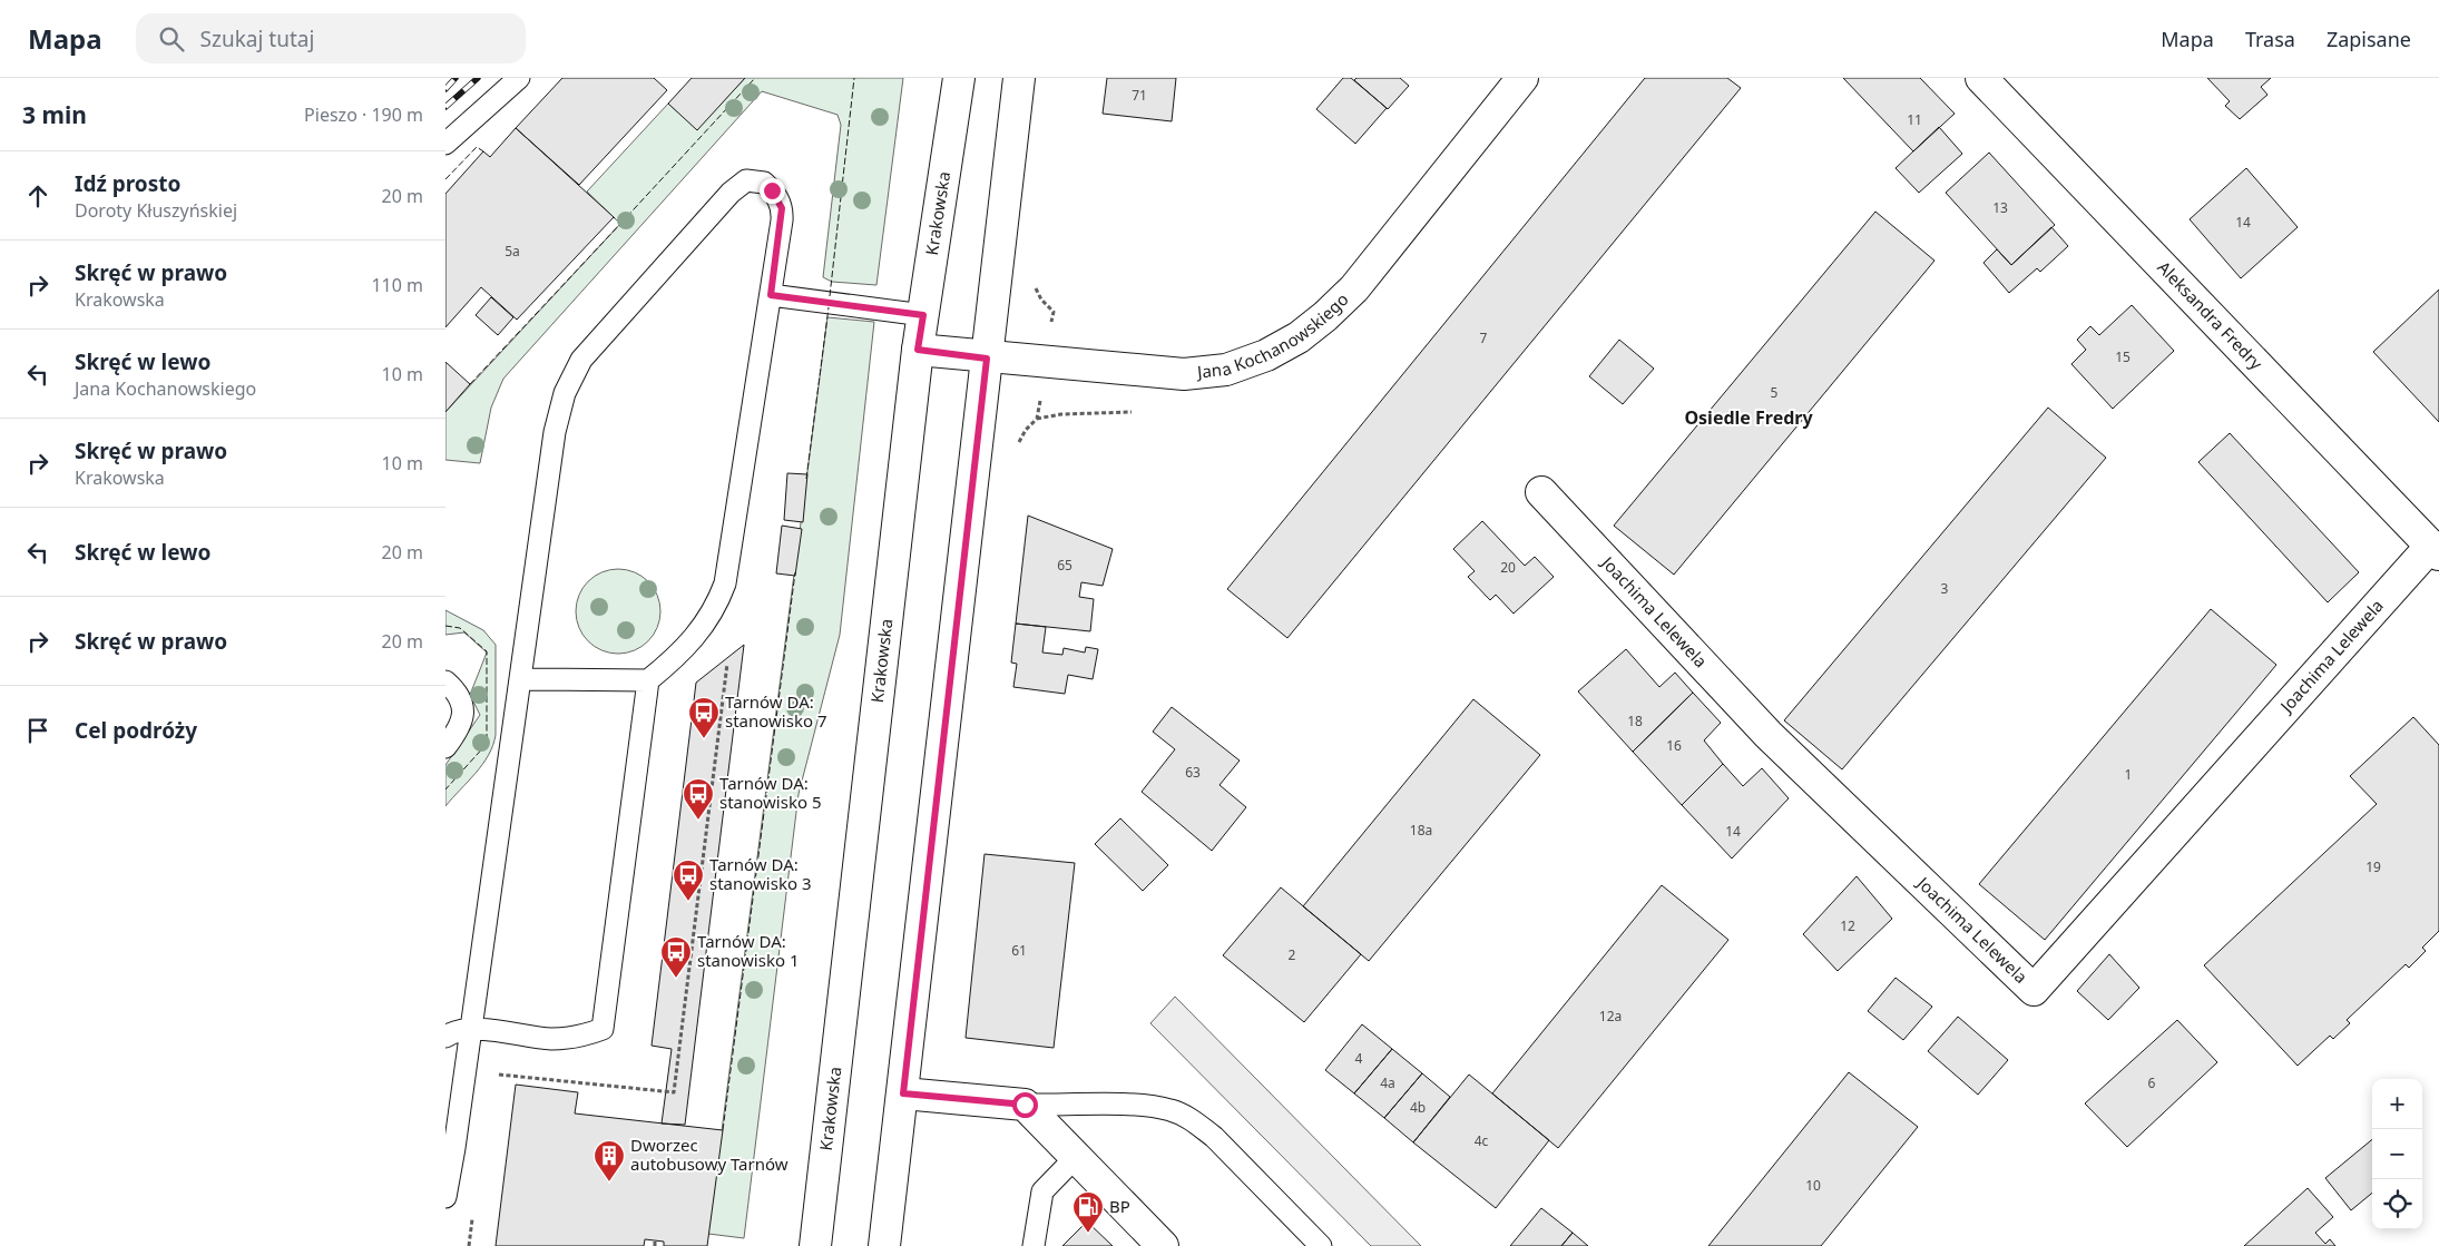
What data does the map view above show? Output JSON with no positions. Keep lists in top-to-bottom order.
{
  "streets": {
    "street": [
      "Krakowska",
      "Aleksandra Fredry",
      "Jana Kochanowskiego",
      "Joachima Lelewela"
    ]
  },
  "crossings": [
    ["Krakowska", "Jana Kochanowskiego"],
    ["Aleksandra Fredry", "Joachima Lelewela"]
  ],
  "districts": ["Osiedle Fredry"],
  "places": {
    "bus stop": [
      "Tarnów DA: stanowisko 7",
      "Tarnów DA: stanowisko 5",
      "Tarnów DA: stanowisko 3",
      "Tarnów DA: stanowisko 1"
    ],
    "building": ["Dworzec autobusowy Tarnów"],
    "fuel station": ["BP"]
  },
  "house_numbers": [
    "71",
    "11",
    "13",
    "14",
    "5a",
    "7",
    "15",
    "5",
    "65",
    "20",
    "3",
    "18",
    "16",
    "63",
    "1",
    "18a",
    "14",
    "19",
    "12",
    "61",
    "2",
    "12a",
    "4",
    "4a",
    "6",
    "4b",
    "4c",
    "10"
  ],
  "page": {
    "header": "Mapa",
    "search": "Szukaj tutaj",
    "nav": ["Mapa", "Trasa", "Zapisane"],
    "heading": ["3 min", "Pieszo · 190 m"],
    "list": [
      ["Idź prosto", "Doroty Kłuszyńskiej", "20 m"],
      ["Skręć w prawo", "Krakowska", "110 m"],
      ["Skręć w lewo", "Jana Kochanowskiego", "10 m"],
      ["Skręć w prawo", "Krakowska", "10 m"],
      ["Skręć w lewo", "20 m"],
      ["Skręć w prawo", "20 m"],
      "Cel podróży"
    ],
    "map_buttons": ["+", "−"]
  }
}
